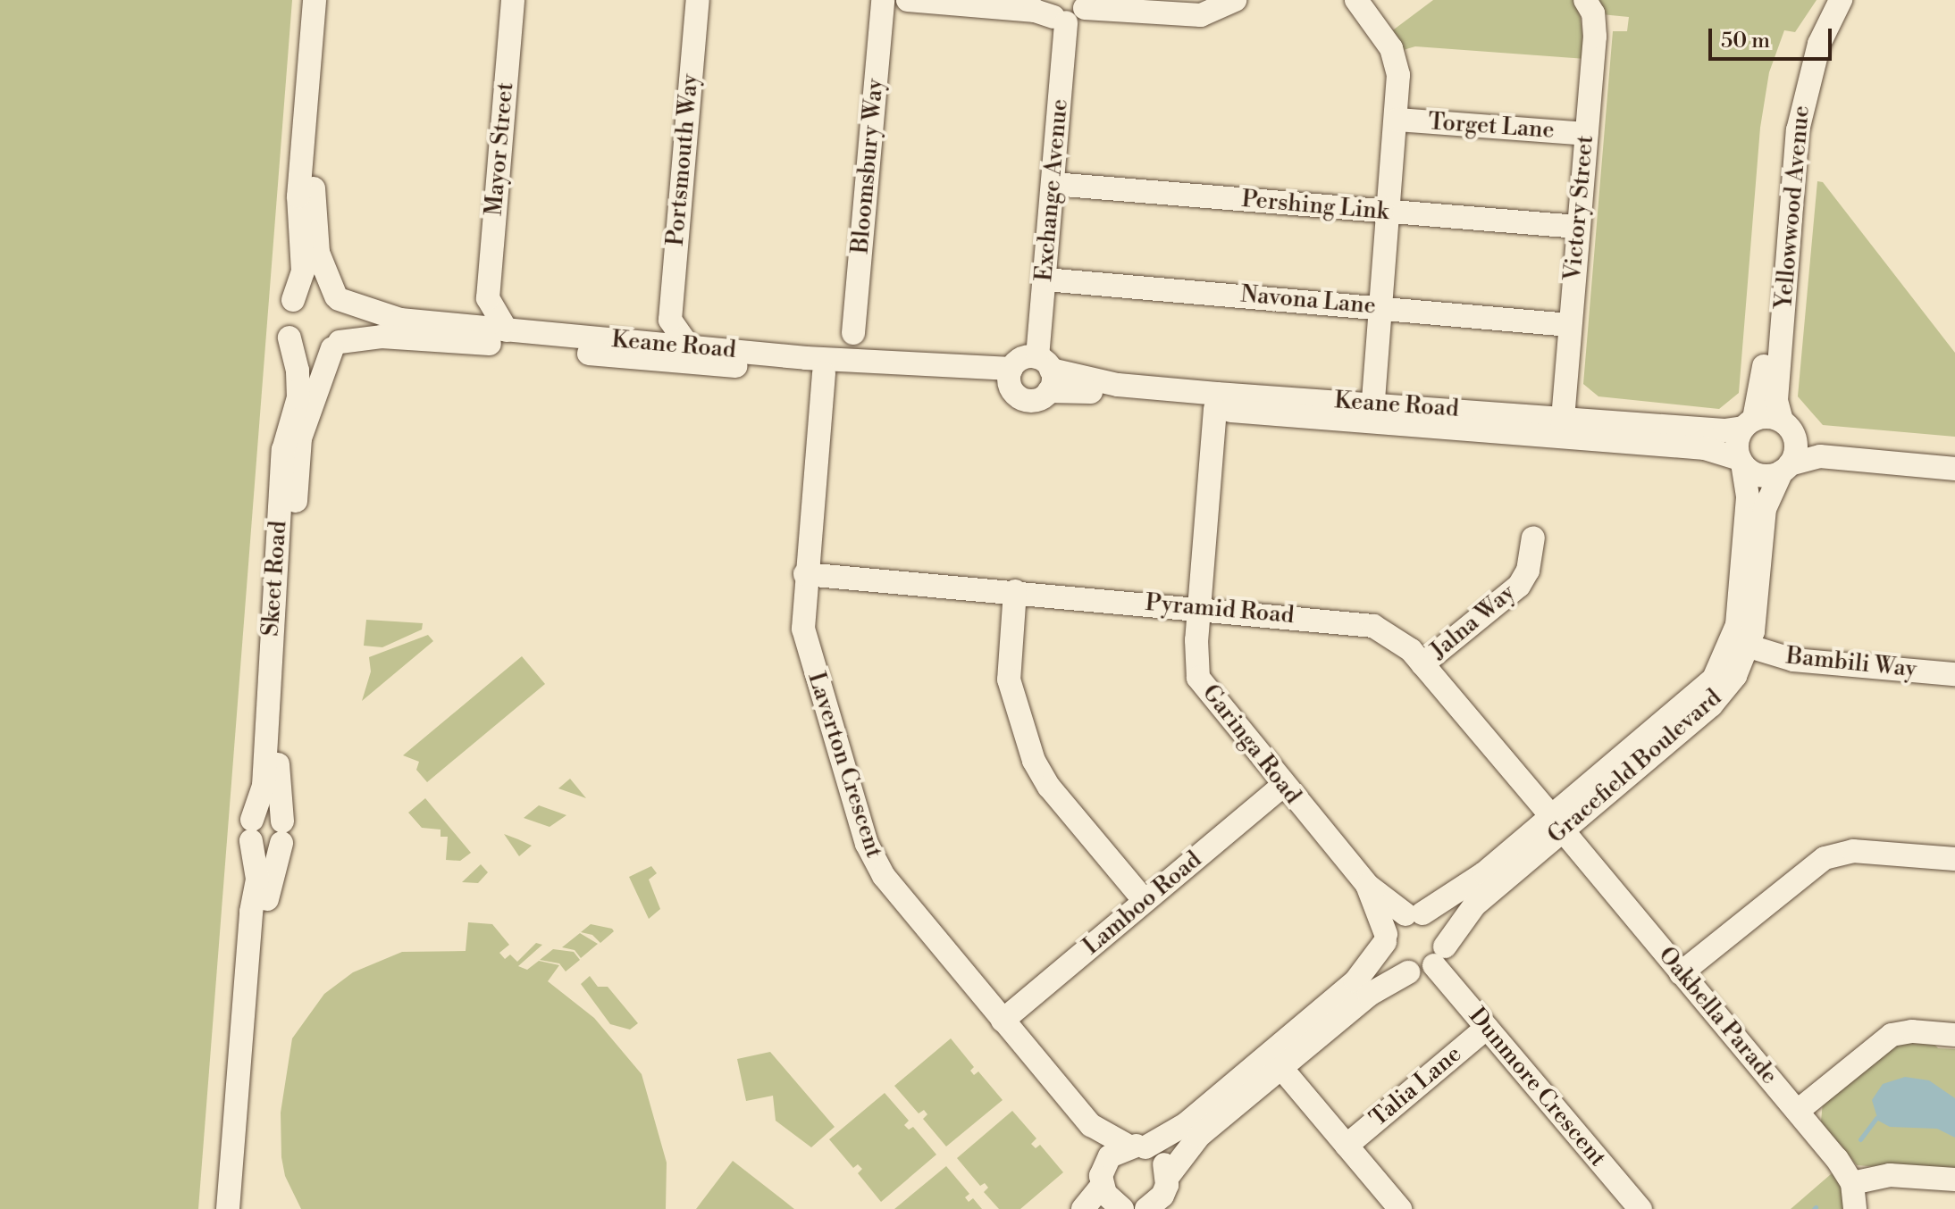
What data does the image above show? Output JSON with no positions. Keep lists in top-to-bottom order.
{
  "streets": {
    "street": [
      "Torget Lane",
      "Mayor Street",
      "Portsmouth Way",
      "Bloomsbury Way",
      "Exchange Avenue",
      "Pershing Link",
      "Yellowwood Avenue",
      "Victory Street",
      "Navona Lane",
      "Keane Road",
      "Skeet Road",
      "Pyramid Road",
      "Jalna Way",
      "Bambili Way",
      "Garinga Road",
      "Laverton Crescent",
      "Gracefield Boulevard",
      "Lamboo Road",
      "Oakbella Parade",
      "Talia Lane",
      "Dunmore Crescent"
    ]
  },
  "crossings": [
    ["Torget Lane", "Victory Street"],
    ["Exchange Avenue", "Pershing Link"],
    ["Exchange Avenue", "Navona Lane"],
    ["Exchange Avenue", "Keane Road"],
    ["Pershing Link", "Victory Street"],
    ["Yellowwood Avenue", "Keane Road"],
    ["Yellowwood Avenue", "Gracefield Boulevard"],
    ["Victory Street", "Navona Lane"],
    ["Victory Street", "Keane Road"],
    ["Keane Road", "Skeet Road"],
    ["Keane Road", "Garinga Road"],
    ["Keane Road", "Laverton Crescent"],
    ["Keane Road", "Gracefield Boulevard"],
    ["Pyramid Road", "Jalna Way"],
    ["Pyramid Road", "Garinga Road"],
    ["Pyramid Road", "Laverton Crescent"],
    ["Pyramid Road", "Gracefield Boulevard"],
    ["Pyramid Road", "Oakbella Parade"],
    ["Bambili Way", "Gracefield Boulevard"],
    ["Garinga Road", "Gracefield Boulevard"],
    ["Garinga Road", "Lamboo Road"],
    ["Garinga Road", "Dunmore Crescent"],
    ["Laverton Crescent", "Lamboo Road"],
    ["Gracefield Boulevard", "Oakbella Parade"],
    ["Gracefield Boulevard", "Dunmore Crescent"],
    ["Talia Lane", "Dunmore Crescent"]
  ],
  "scale_bar": "50 m"
}
